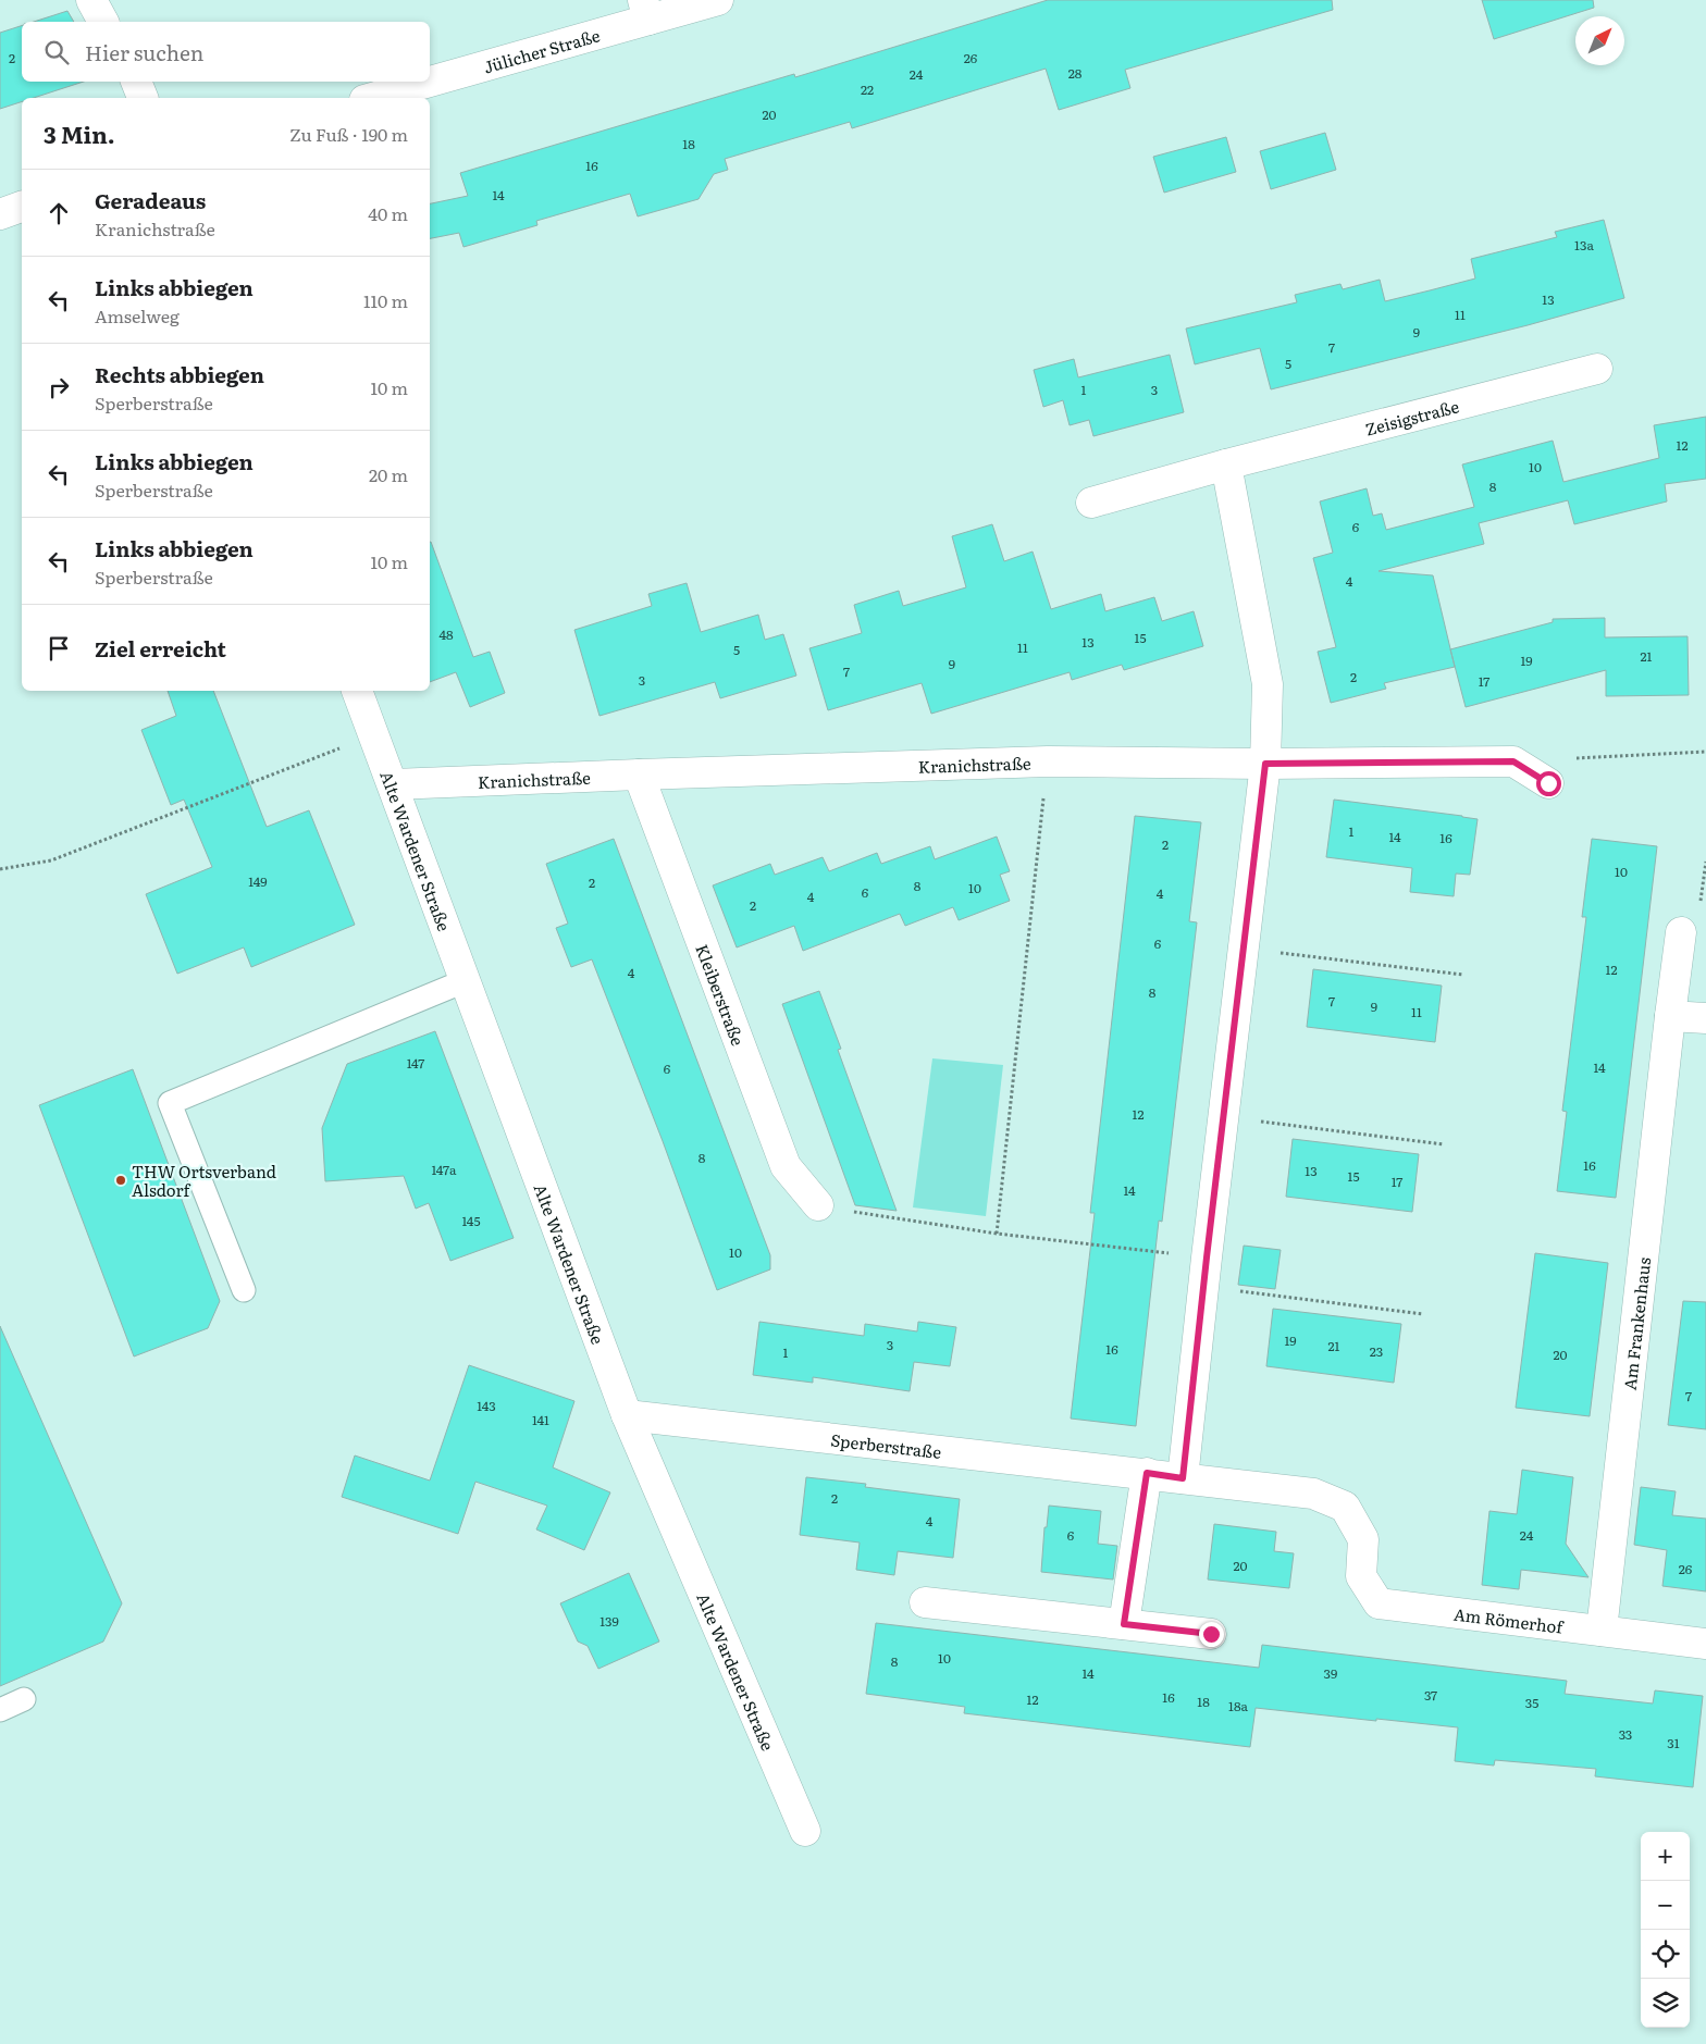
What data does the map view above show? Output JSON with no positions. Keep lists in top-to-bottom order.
{
  "streets": {
    "street": [
      "Jülicher Straße",
      "Zeisigstraße",
      "Kranichstraße",
      "Alte Wardener Straße",
      "Kleiberstraße",
      "Am Frankenhaus",
      "Sperberstraße",
      "Am Römerhof"
    ]
  },
  "crossings": [
    ["Kranichstraße", "Alte Wardener Straße"],
    ["Kranichstraße", "Kleiberstraße"],
    ["Alte Wardener Straße", "Sperberstraße"],
    ["Am Frankenhaus", "Am Römerhof"],
    ["Sperberstraße", "Am Römerhof"]
  ],
  "places": ["THW Ortsverband Alsdorf"],
  "house_numbers": [
    "2",
    "26",
    "28",
    "24",
    "22",
    "20",
    "18",
    "16",
    "14",
    "13a",
    "13",
    "11",
    "9",
    "7",
    "5",
    "1",
    "3",
    "12",
    "10",
    "8",
    "6",
    "4",
    "48",
    "15",
    "13",
    "11",
    "5",
    "21",
    "19",
    "9",
    "7",
    "2",
    "3",
    "17",
    "1",
    "14",
    "16",
    "2",
    "10",
    "149",
    "2",
    "8",
    "10",
    "6",
    "4",
    "4",
    "2",
    "6",
    "12",
    "4",
    "8",
    "7",
    "9",
    "11",
    "147",
    "14",
    "6",
    "12",
    "8",
    "16",
    "147a",
    "13",
    "15",
    "17",
    "14",
    "145",
    "10",
    "19",
    "3",
    "21",
    "16",
    "23",
    "1",
    "20",
    "7",
    "143",
    "141",
    "2",
    "4",
    "6",
    "24",
    "20",
    "26",
    "139",
    "10",
    "8",
    "14",
    "39",
    "37",
    "16",
    "12",
    "18",
    "35",
    "18a",
    "33",
    "31"
  ],
  "north": "top right",
  "page": {
    "search": "Hier suchen",
    "heading": ["3 Min.", "Zu Fuß · 190 m"],
    "list": [
      ["Geradeaus", "Kranichstraße", "40 m"],
      ["Links abbiegen", "Amselweg", "110 m"],
      ["Rechts abbiegen", "Sperberstraße", "10 m"],
      ["Links abbiegen", "Sperberstraße", "20 m"],
      ["Links abbiegen", "Sperberstraße", "10 m"],
      "Ziel erreicht"
    ],
    "map_buttons": ["+", "−"]
  }
}
